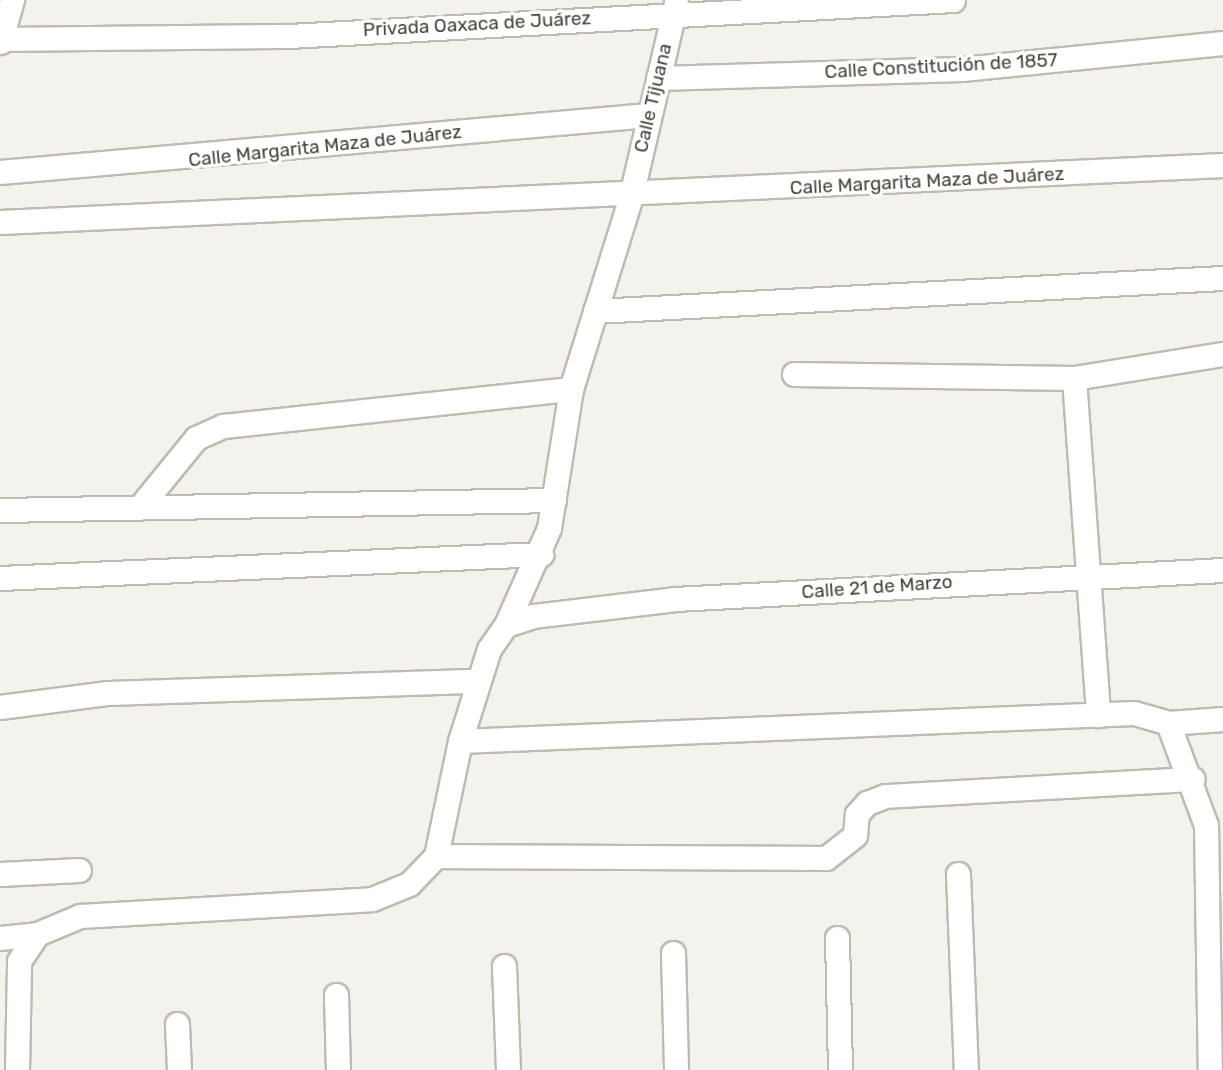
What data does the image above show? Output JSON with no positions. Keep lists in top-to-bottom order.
{
  "streets": {
    "street": [
      "Privada Oaxaca de Juárez",
      "Calle Constitución de 1857",
      "Calle Tijuana",
      "Calle Margarita Maza de Juárez",
      "Calle 21 de Marzo"
    ]
  },
  "crossings": [
    ["Privada Oaxaca de Juárez", "Calle Tijuana"],
    ["Calle Constitución de 1857", "Calle Tijuana"],
    ["Calle Tijuana", "Calle Margarita Maza de Juárez"],
    ["Calle Tijuana", "Calle 21 de Marzo"]
  ]
}
